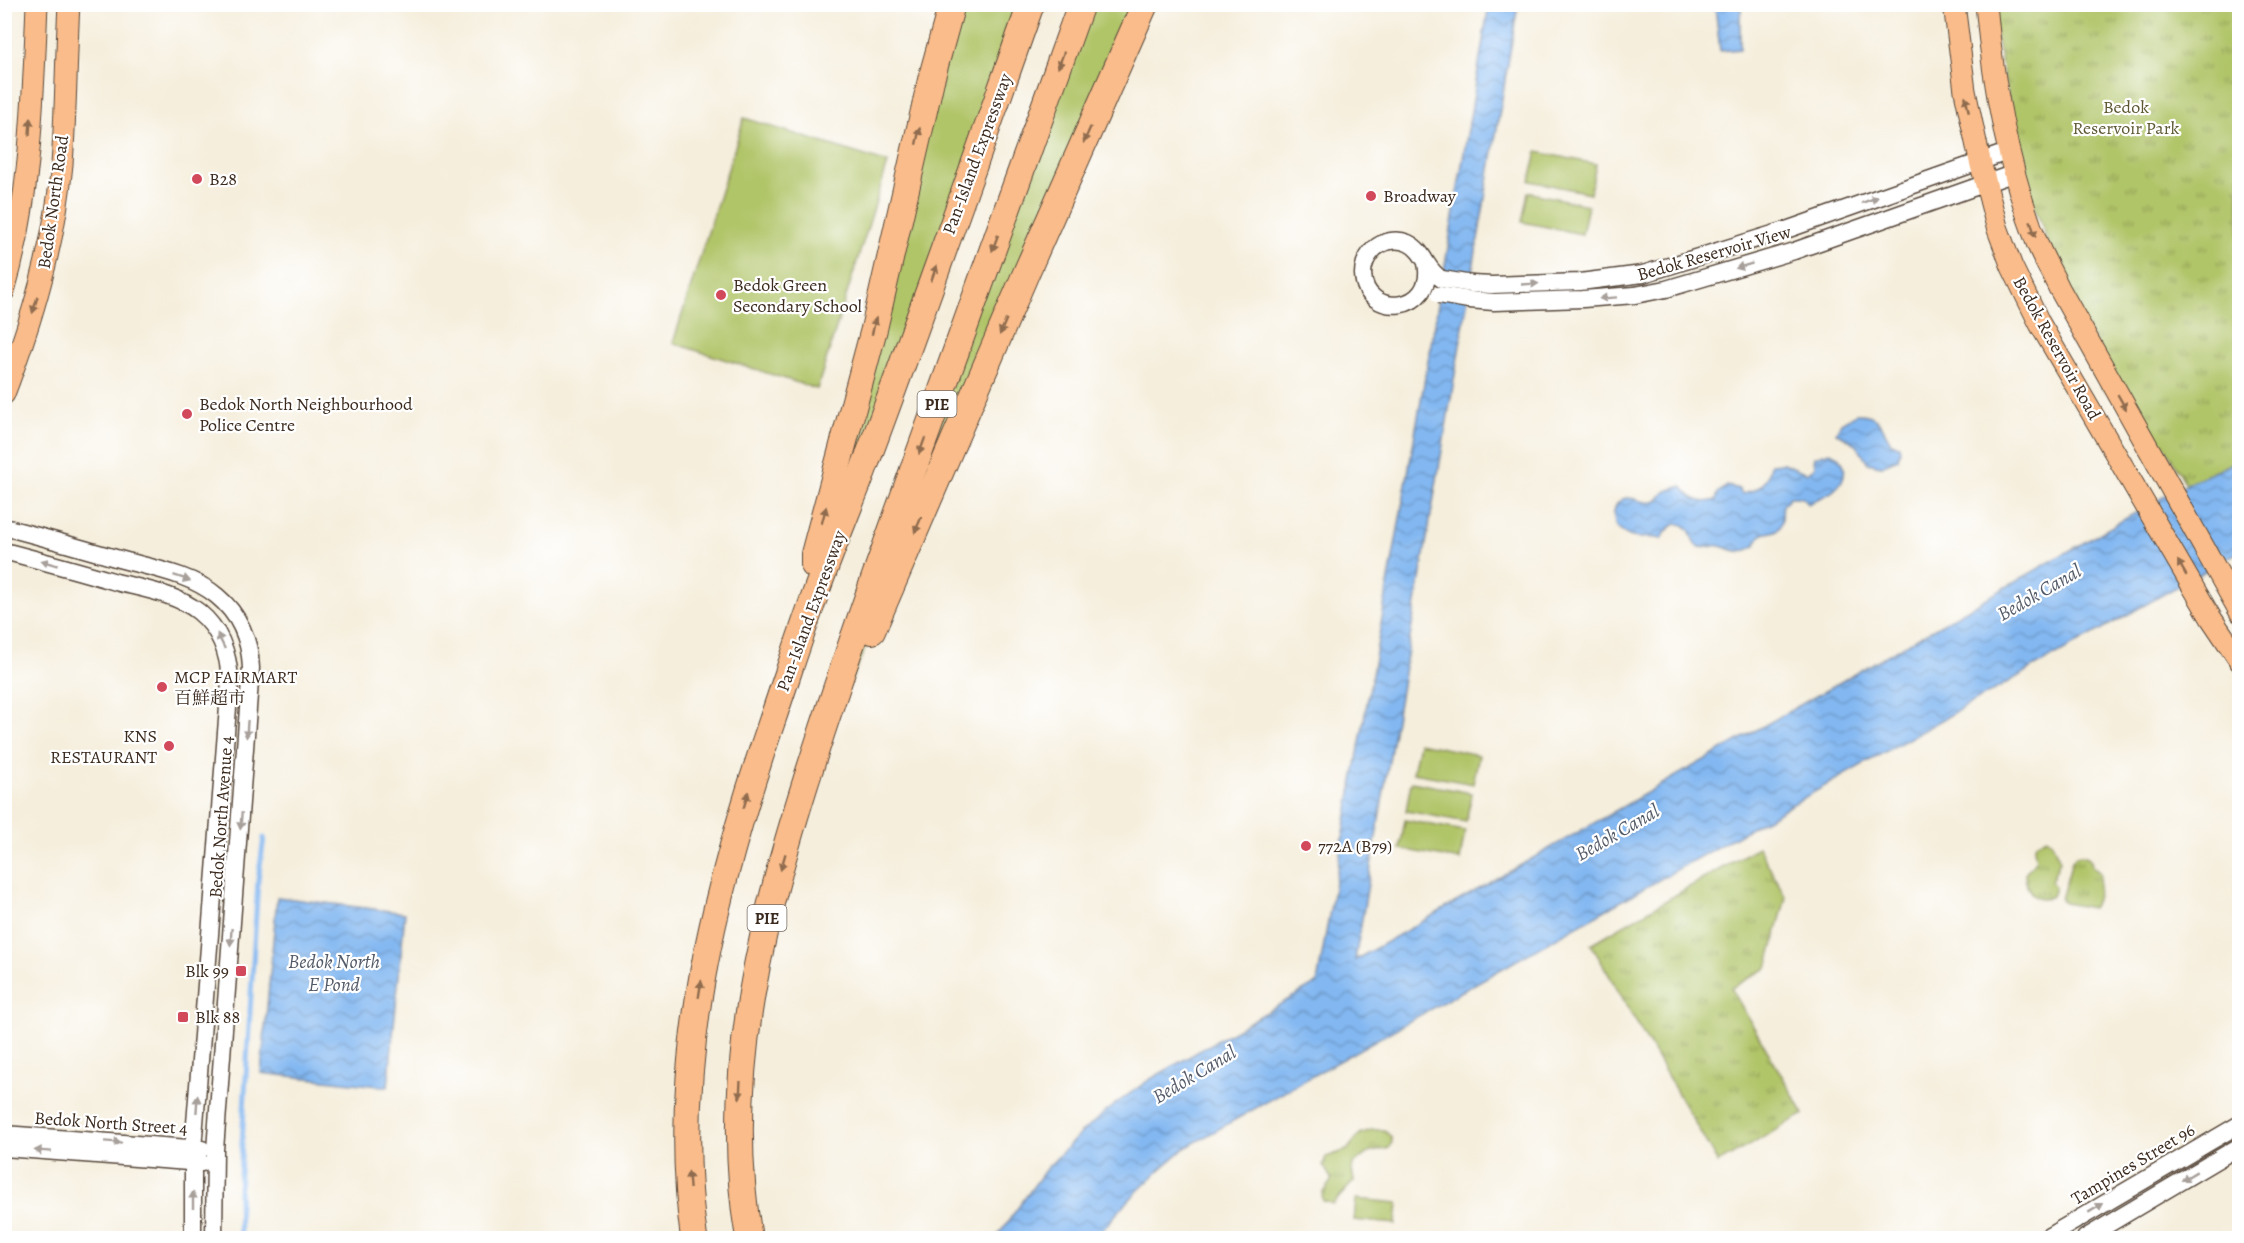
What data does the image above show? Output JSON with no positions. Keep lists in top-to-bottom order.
{
  "streets": {
    "highway": ["Pan-Island Expressway", "PIE"],
    "main road": ["Bedok North Road", "Bedok Reservoir Road"],
    "street": [
      "Bedok Reservoir View",
      "Bedok North Avenue 4",
      "Bedok North Street 4",
      "Tampines Street 96"
    ]
  },
  "crossings": [
    ["Bedok Reservoir View", "Bedok Reservoir Road"],
    ["Bedok North Avenue 4", "Bedok North Street 4"]
  ],
  "water": ["Bedok Canal", "Bedok North E Pond"],
  "parks": ["Bedok Reservoir Park"],
  "places": {
    "other": [
      "B28",
      "Broadway",
      "Bedok Green Secondary School",
      "Bedok North Neighbourhood Police Centre",
      "MCP FAIRMART 百鮮超市",
      "KNS RESTAURANT",
      "772A (B79)"
    ],
    "transit": ["Blk 99", "Blk 88"]
  }
}
